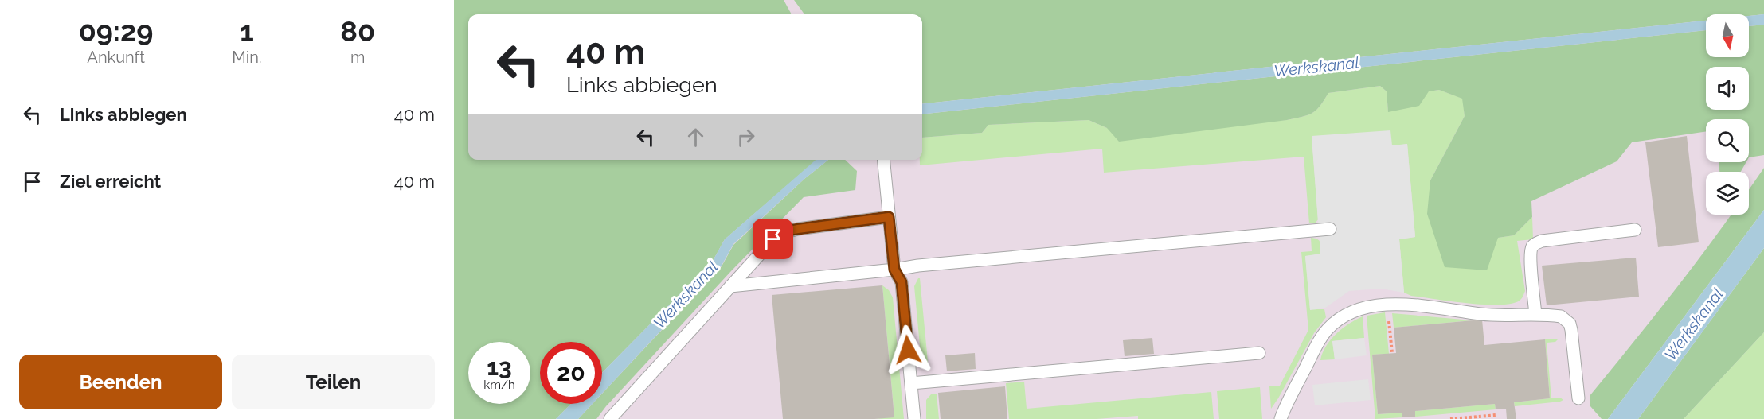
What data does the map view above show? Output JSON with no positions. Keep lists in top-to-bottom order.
{
  "water": ["Werkskanal"],
  "north": "bottom",
  "page": {
    "eta": [
      "09:29",
      "Ankunft",
      "1",
      "Min.",
      "80",
      "m"
    ],
    "turn": ["40 m", "Links abbiegen"],
    "list": [
      {
        "name": "Links abbiegen",
        "value": "40 m"
      },
      {
        "name": "Ziel erreicht",
        "value": "40 m"
      }
    ],
    "speed": "13 km/h",
    "limit": "20",
    "buttons": ["Beenden", "Teilen"]
  }
}
